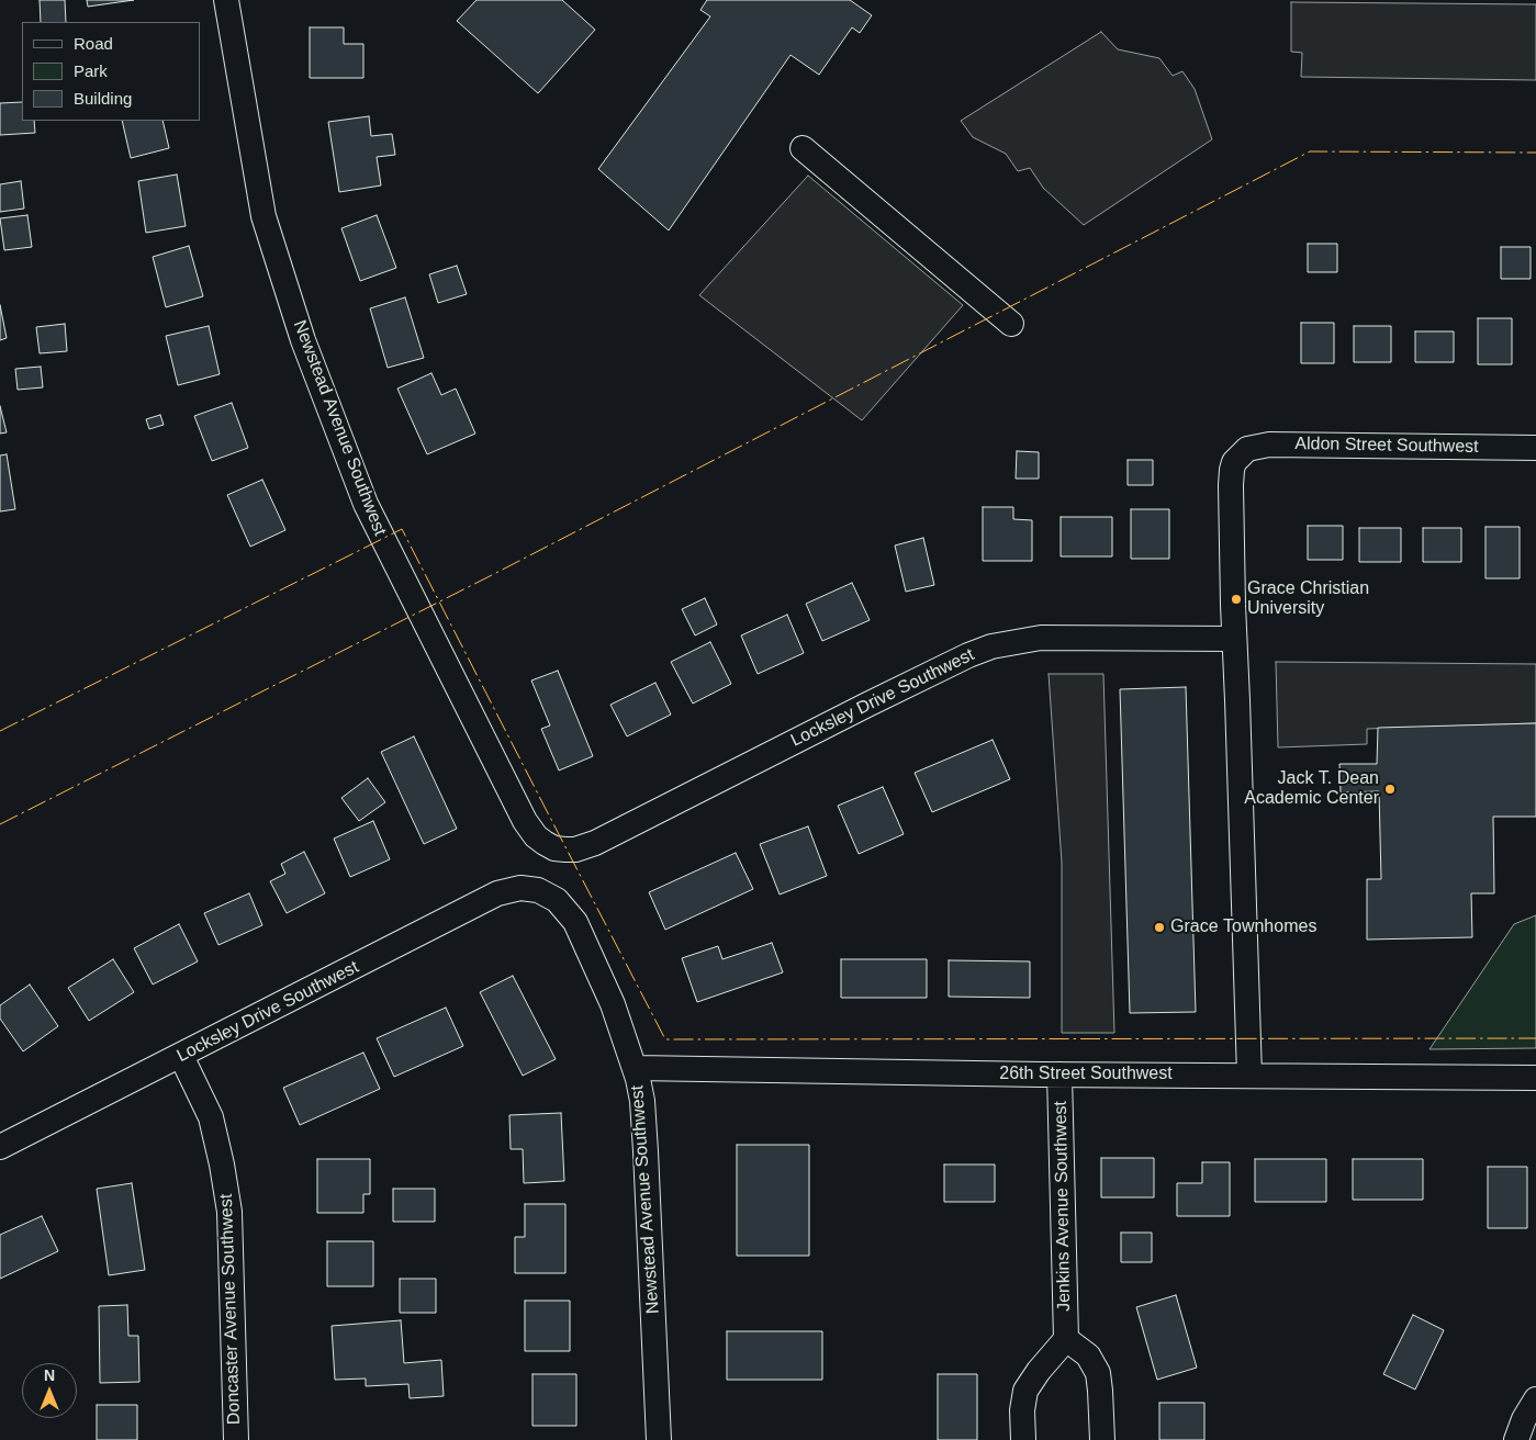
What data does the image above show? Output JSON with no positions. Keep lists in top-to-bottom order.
{
  "streets": {
    "street": [
      "Newstead Avenue Southwest",
      "Aldon Street Southwest",
      "Locksley Drive Southwest",
      "26th Street Southwest",
      "Jenkins Avenue Southwest",
      "Doncaster Avenue Southwest"
    ]
  },
  "crossings": [
    ["Newstead Avenue Southwest", "Locksley Drive Southwest"],
    ["Newstead Avenue Southwest", "26th Street Southwest"],
    ["Aldon Street Southwest", "Locksley Drive Southwest"],
    ["Locksley Drive Southwest", "Doncaster Avenue Southwest"],
    ["26th Street Southwest", "Jenkins Avenue Southwest"]
  ],
  "places": ["Grace Christian University", "Jack T. Dean Academic Center", "Grace Townhomes"],
  "legend": ["Road", "Park", "Building"],
  "north": "top"
}
